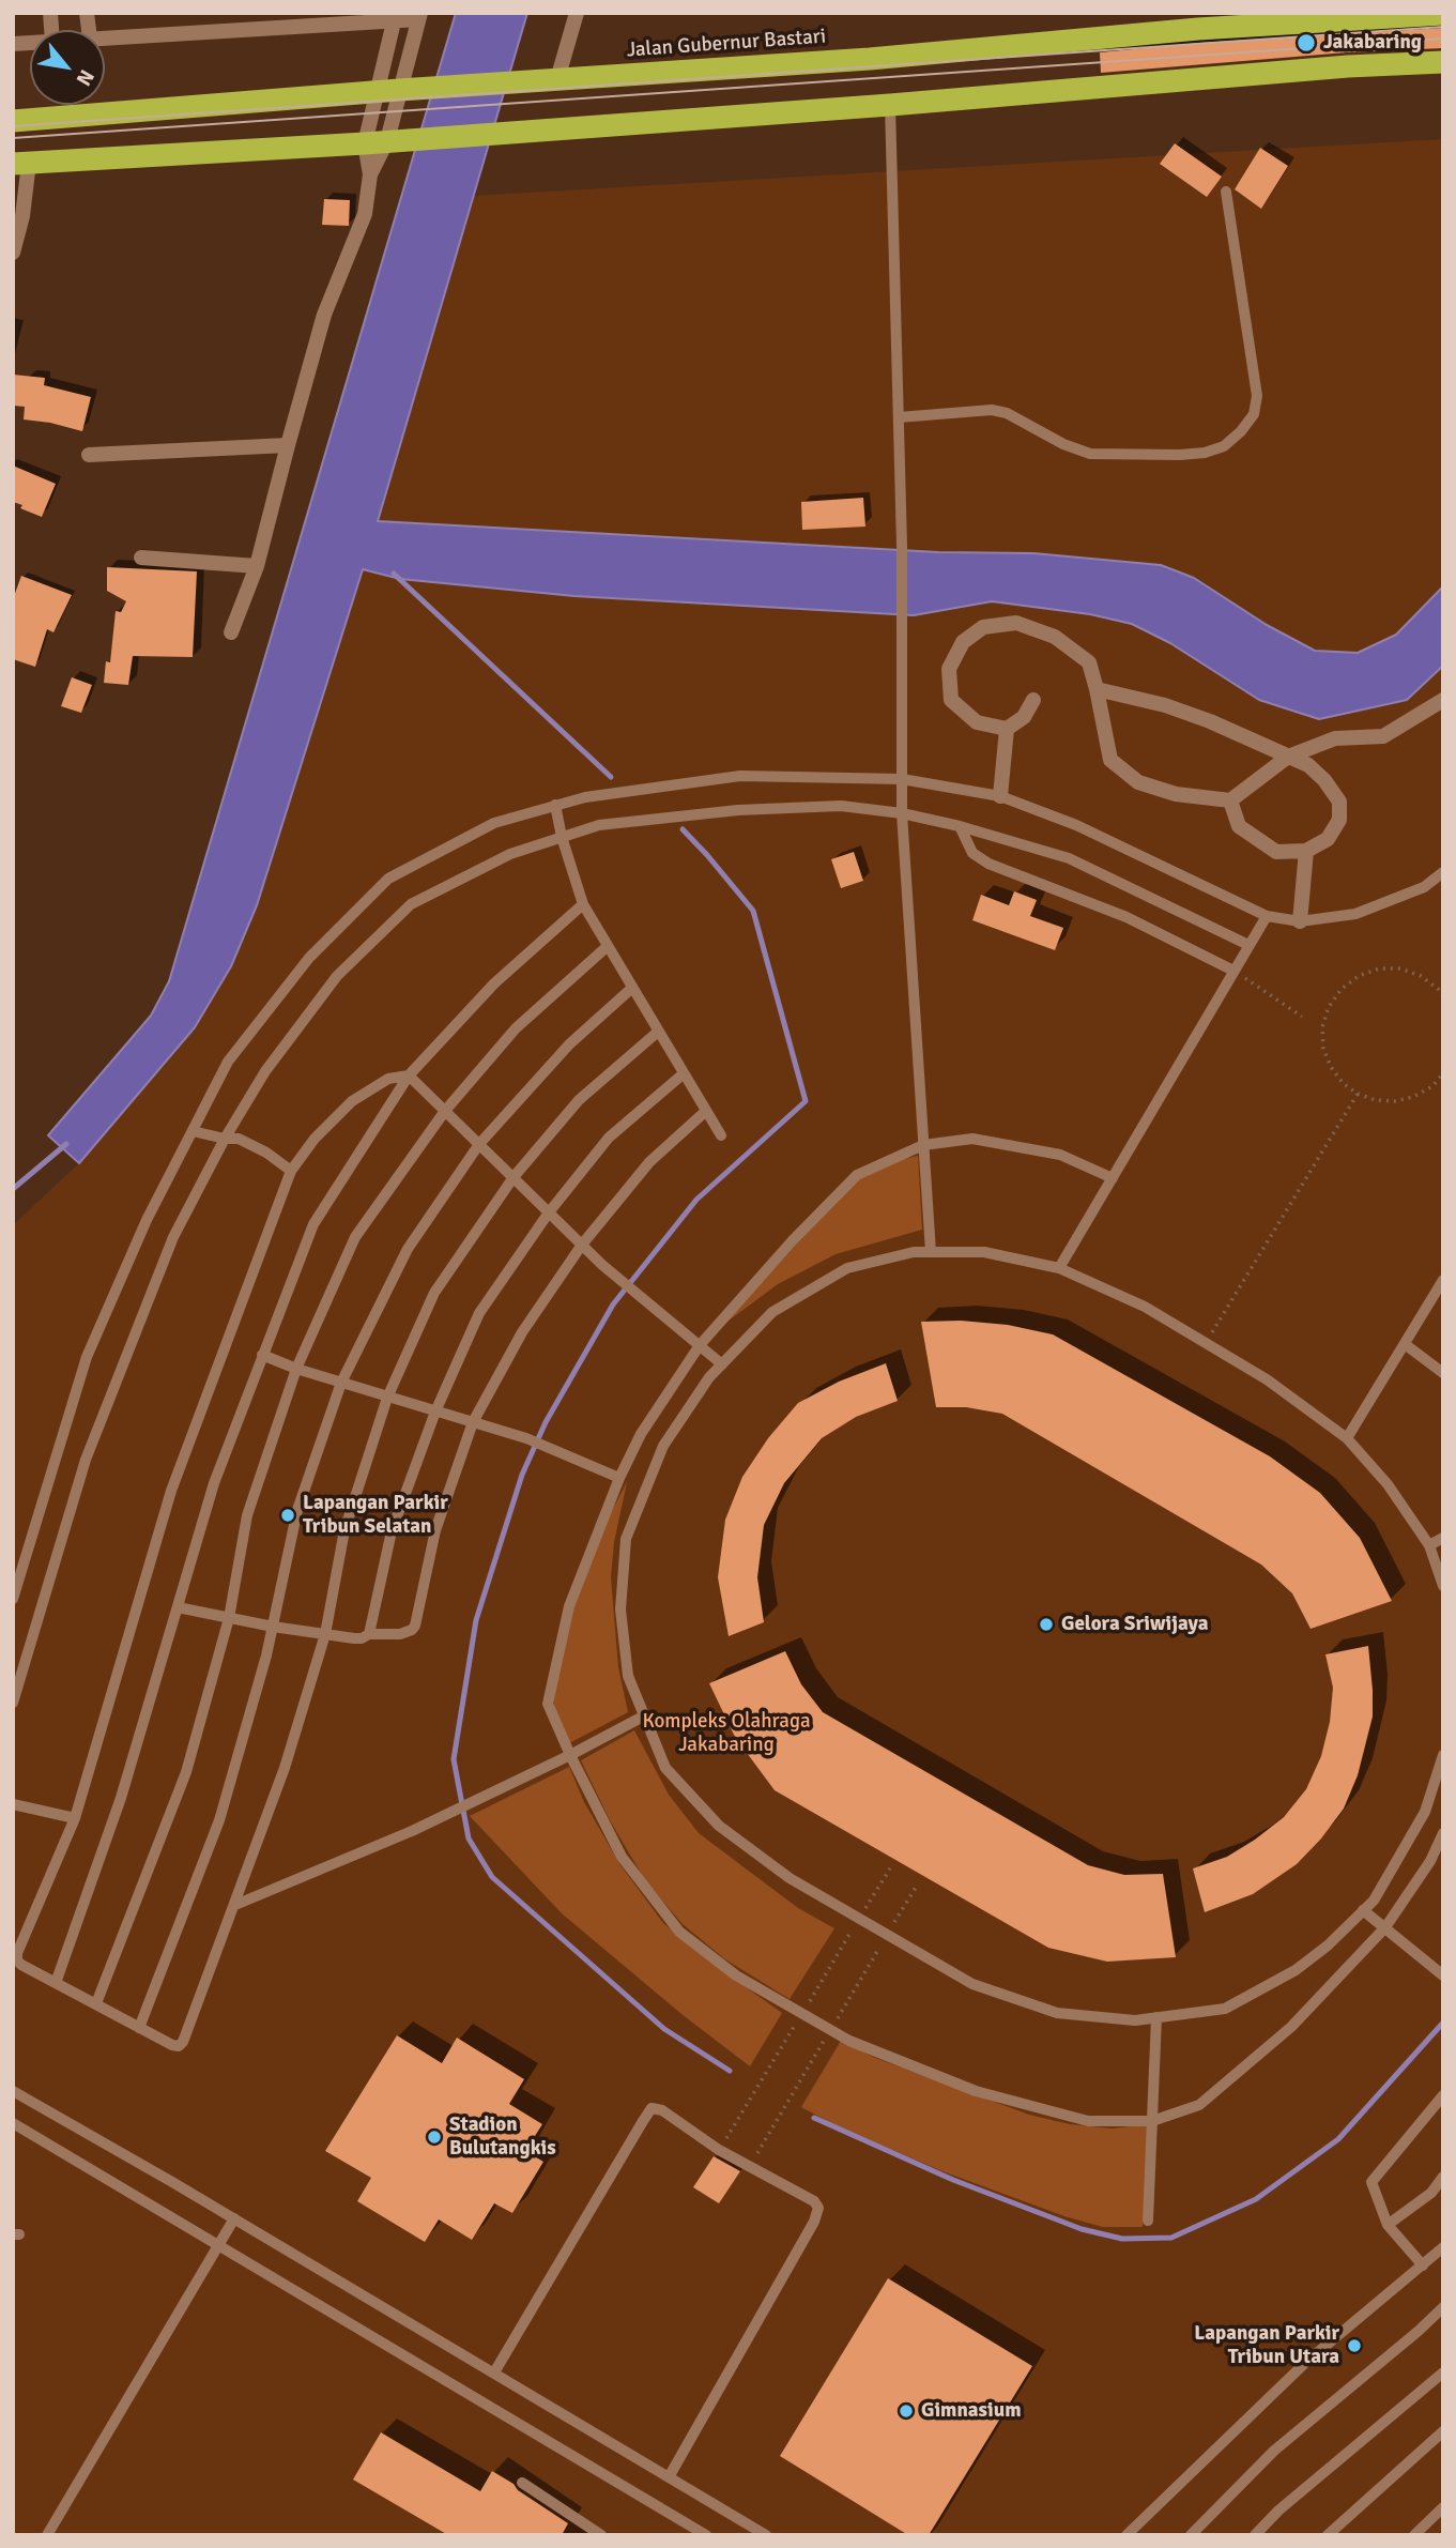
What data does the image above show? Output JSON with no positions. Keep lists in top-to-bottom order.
{
  "streets": {
    "highway": ["Jalan Gubernur Bastari"]
  },
  "parks": ["Kompleks Olahraga Jakabaring"],
  "places": [
    "Jakabaring",
    "Lapangan Parkir Tribun Selatan",
    "Gelora Sriwijaya",
    "Stadion Bulutangkis",
    "Lapangan Parkir Tribun Utara",
    "Gimnasium"
  ],
  "north": "bottom right"
}
